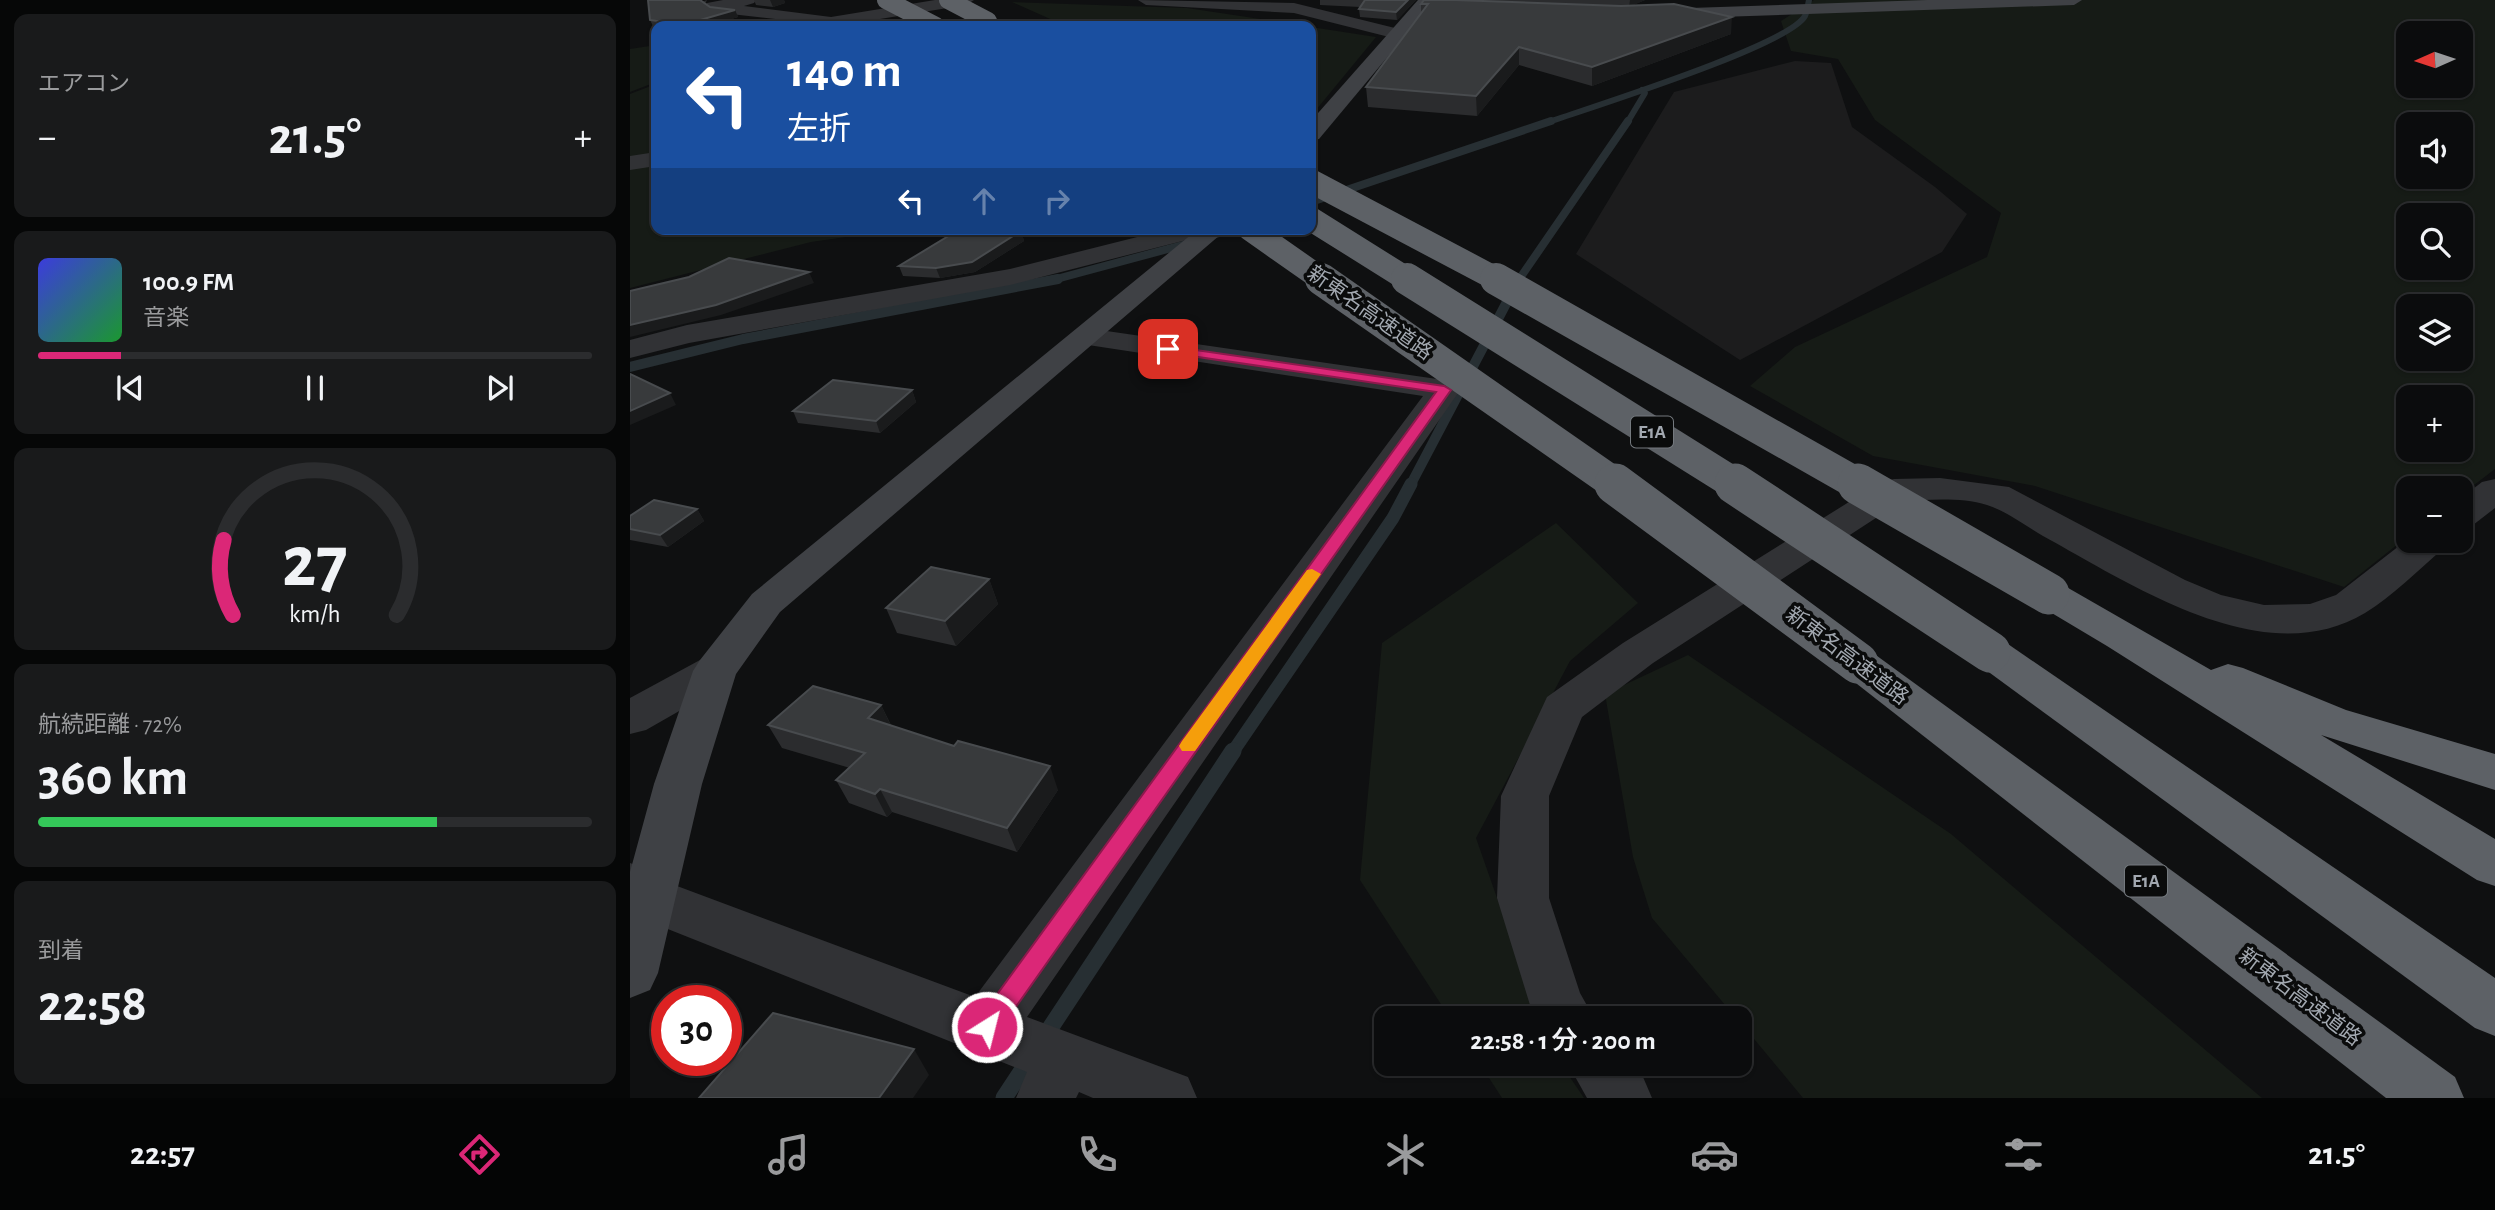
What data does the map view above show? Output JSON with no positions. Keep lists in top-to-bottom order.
{
  "streets": {
    "highway": ["新東名高速道路", "E1A"]
  },
  "north": "left",
  "page": {
    "tile": [
      "エアコン",
      ["航続距離 · 72%", "360 km"],
      ["到着", "22:58"]
    ],
    "map_buttons": ["+", "−"],
    "turn": ["140 m", "左折"],
    "heat": ["−", "21.5°", "+"],
    "song": ["100.9 FM", "音楽"],
    "limit": "30",
    "trip": "22:58 · 1 分 · 200 m",
    "tabs": ["22:57", "21.5°"],
    "gauge": ["27", "km/h"]
  }
}
